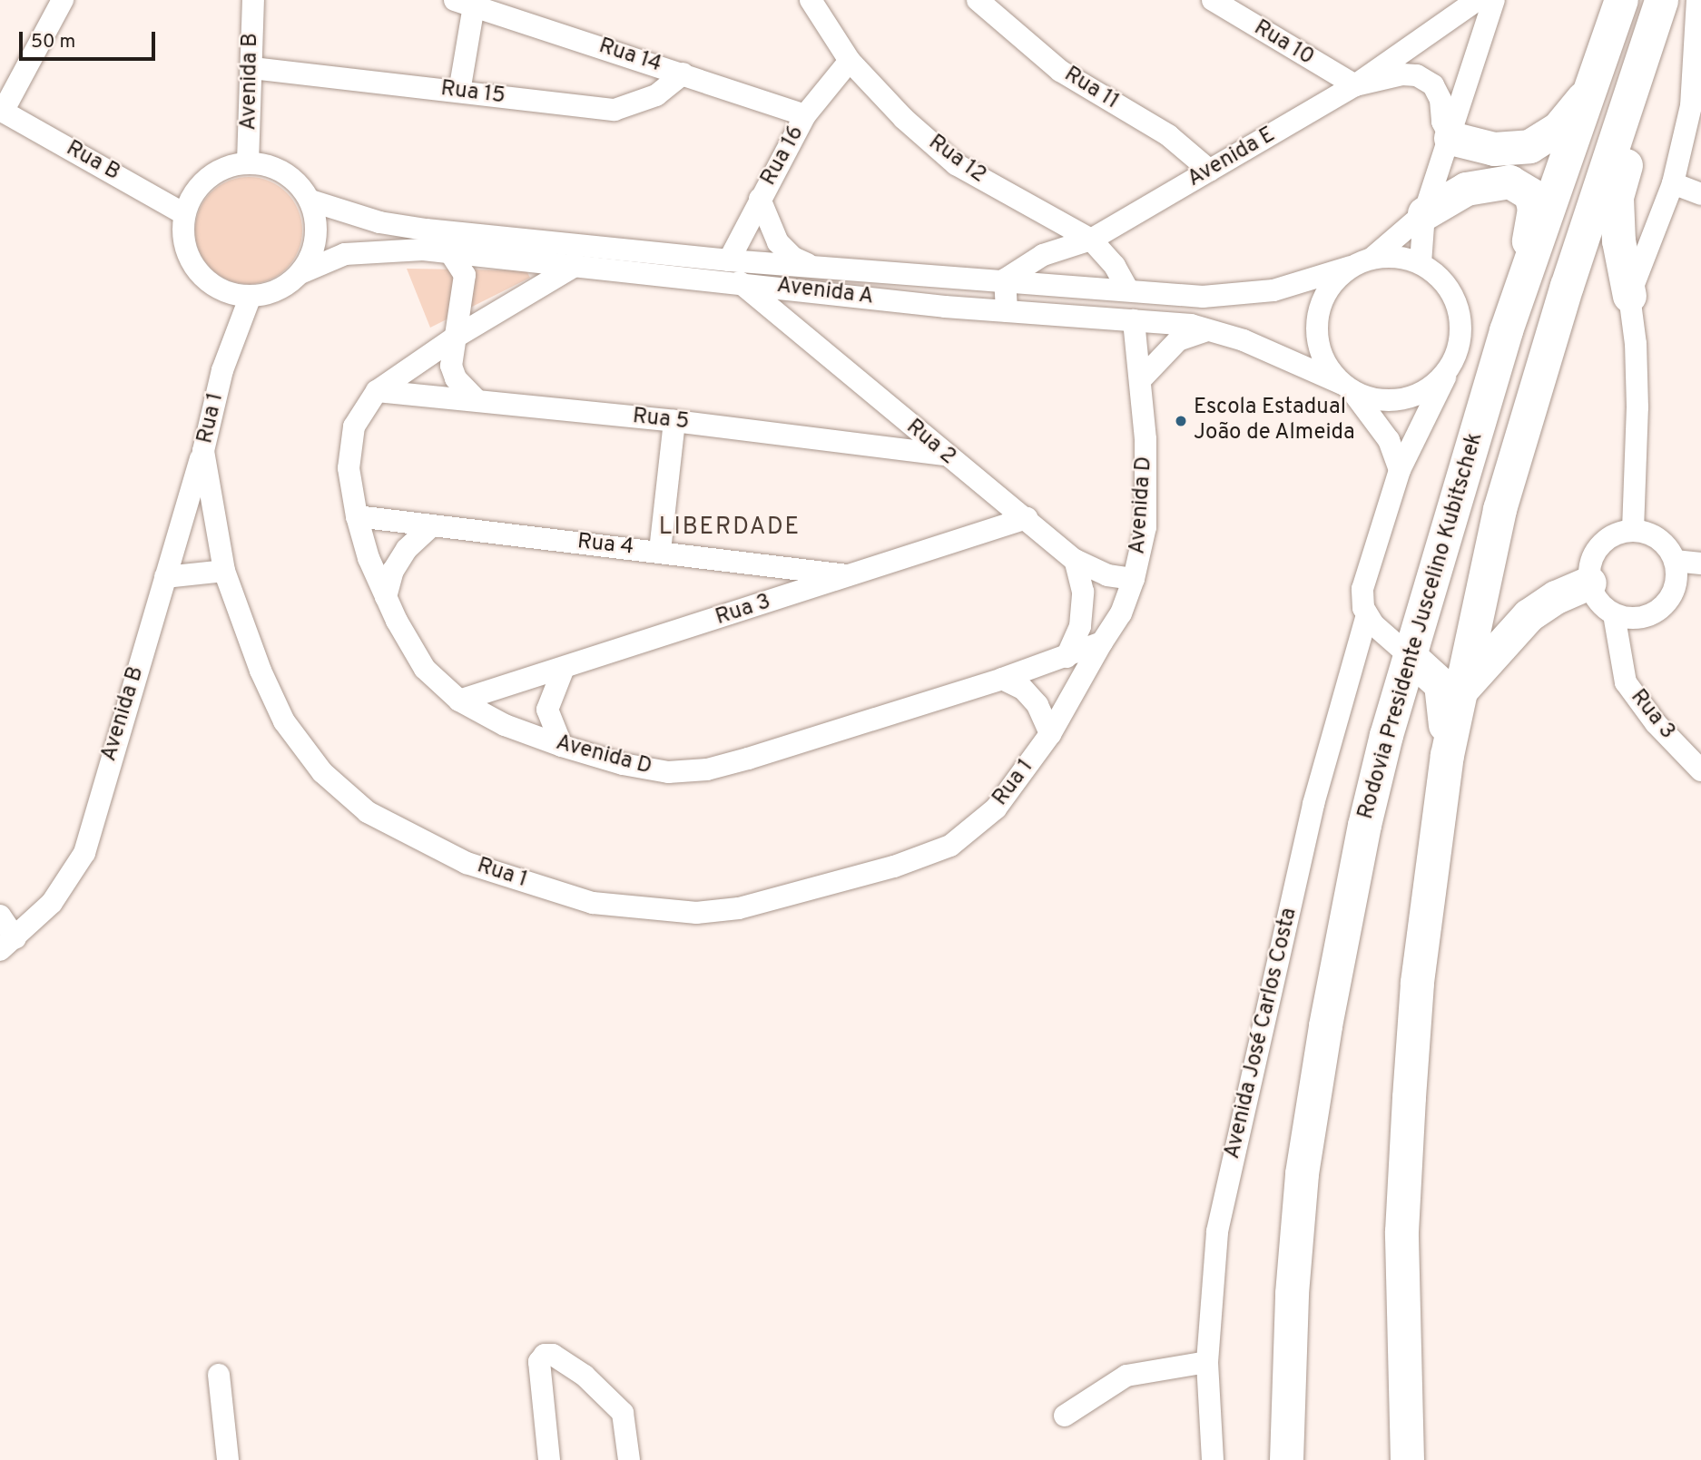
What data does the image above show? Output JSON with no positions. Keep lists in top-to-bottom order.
{
  "streets": {
    "highway": ["Rodovia Presidente Juscelino Kubitschek"],
    "street": [
      "Rua 10",
      "Rua 14",
      "Avenida B",
      "Rua 11",
      "Rua 15",
      "Rua 16",
      "Avenida E",
      "Rua 12",
      "Rua B",
      "Avenida A",
      "Rua 1",
      "Rua 5",
      "Rua 2",
      "Avenida D",
      "Rua 4",
      "Rua 3",
      "Avenida José Carlos Costa"
    ]
  },
  "crossings": [
    ["Rua 10", "Avenida E"],
    ["Rua 14", "Rua 15"],
    ["Rua 14", "Rua 16"],
    ["Avenida B", "Rua 15"],
    ["Avenida B", "Rua B"],
    ["Avenida B", "Avenida A"],
    ["Avenida B", "Rua 1"],
    ["Rua 11", "Avenida E"],
    ["Rua 16", "Rua 12"],
    ["Rua 16", "Avenida A"],
    ["Avenida E", "Rua 12"],
    ["Avenida E", "Avenida A"],
    ["Rua 12", "Avenida A"],
    ["Rua B", "Avenida A"],
    ["Rua B", "Rua 1"],
    ["Avenida A", "Rua 1"],
    ["Avenida A", "Rua 2"],
    ["Avenida A", "Avenida D"],
    ["Avenida A", "Avenida José Carlos Costa"],
    ["Rua 1", "Avenida D"],
    ["Rua 5", "Rua 2"],
    ["Rua 5", "Avenida D"],
    ["Rua 2", "Avenida D"],
    ["Rua 2", "Rua 3"],
    ["Avenida D", "Rua 4"],
    ["Avenida D", "Rua 3"],
    ["Rua 4", "Rua 3"]
  ],
  "districts": ["LIBERDADE"],
  "places": ["Escola Estadual João de Almeida"],
  "scale_bar": "50 m"
}
